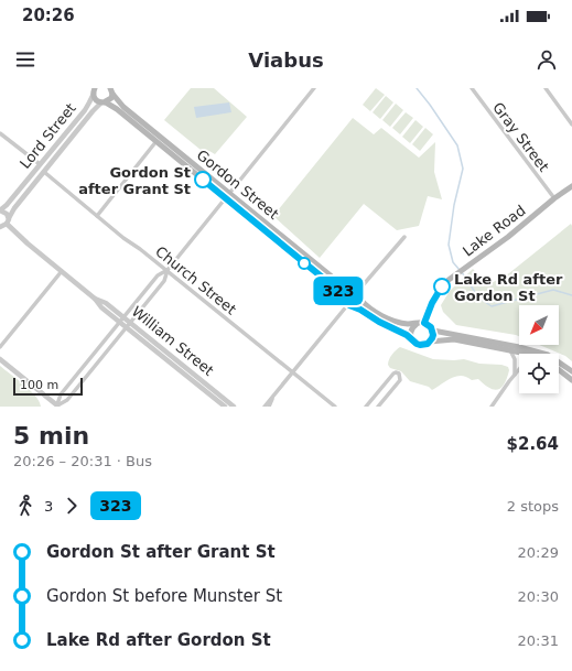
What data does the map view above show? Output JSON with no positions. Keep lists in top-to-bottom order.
{
  "streets": {
    "main road": ["Gordon Street", "Lake Road"],
    "street": [
      "Lord Street",
      "Gray Street",
      "Church Street",
      "William Street"
    ]
  },
  "crossings": [
    ["Lord Street", "Gordon Street"],
    ["Lord Street", "Church Street"],
    ["Lord Street", "William Street"],
    ["Gray Street", "Lake Road"],
    ["Gordon Street", "Lake Road"]
  ],
  "places": ["Gordon St after Grant St", "Lake Rd after Gordon St"],
  "lines": ["bus line 323"],
  "scale_bar": "100 m",
  "north": "bottom left",
  "page": {
    "status": "20:26",
    "header": "Viabus",
    "on_map": "323",
    "scale": "100 m",
    "heading": ["5 min", "20:26 – 20:31 · Bus", "$2.64"],
    "legs": ["3", "323", "2 stops"],
    "list": [
      {
        "name": "Gordon St after Grant St",
        "value": "20:29"
      },
      {
        "name": "Gordon St before Munster St",
        "value": "20:30"
      },
      {
        "name": "Lake Rd after Gordon St",
        "value": "20:31"
      }
    ]
  }
}
